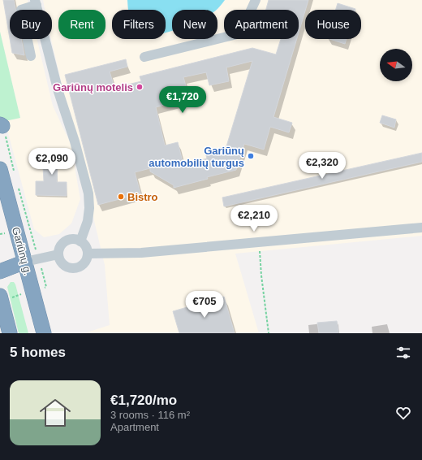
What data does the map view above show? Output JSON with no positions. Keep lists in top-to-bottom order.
{
  "streets": {
    "highway": ["Gariūnų g."]
  },
  "places": ["Gariūnų motelis", "Gariūnų automobilių turgus", "Bistro"],
  "north": "left",
  "page": {
    "chip": [
      "Buy",
      "Rent",
      "Filters",
      "New",
      "Apartment",
      "House"
    ],
    "price": [
      "€1,720",
      "€2,090",
      "€2,320",
      "€2,210",
      "€705"
    ],
    "heading": "5 homes",
    "list": [
      {
        "name": "€1,720/mo",
        "note": "3 rooms · 116 m² · Apartment"
      }
    ]
  }
}
